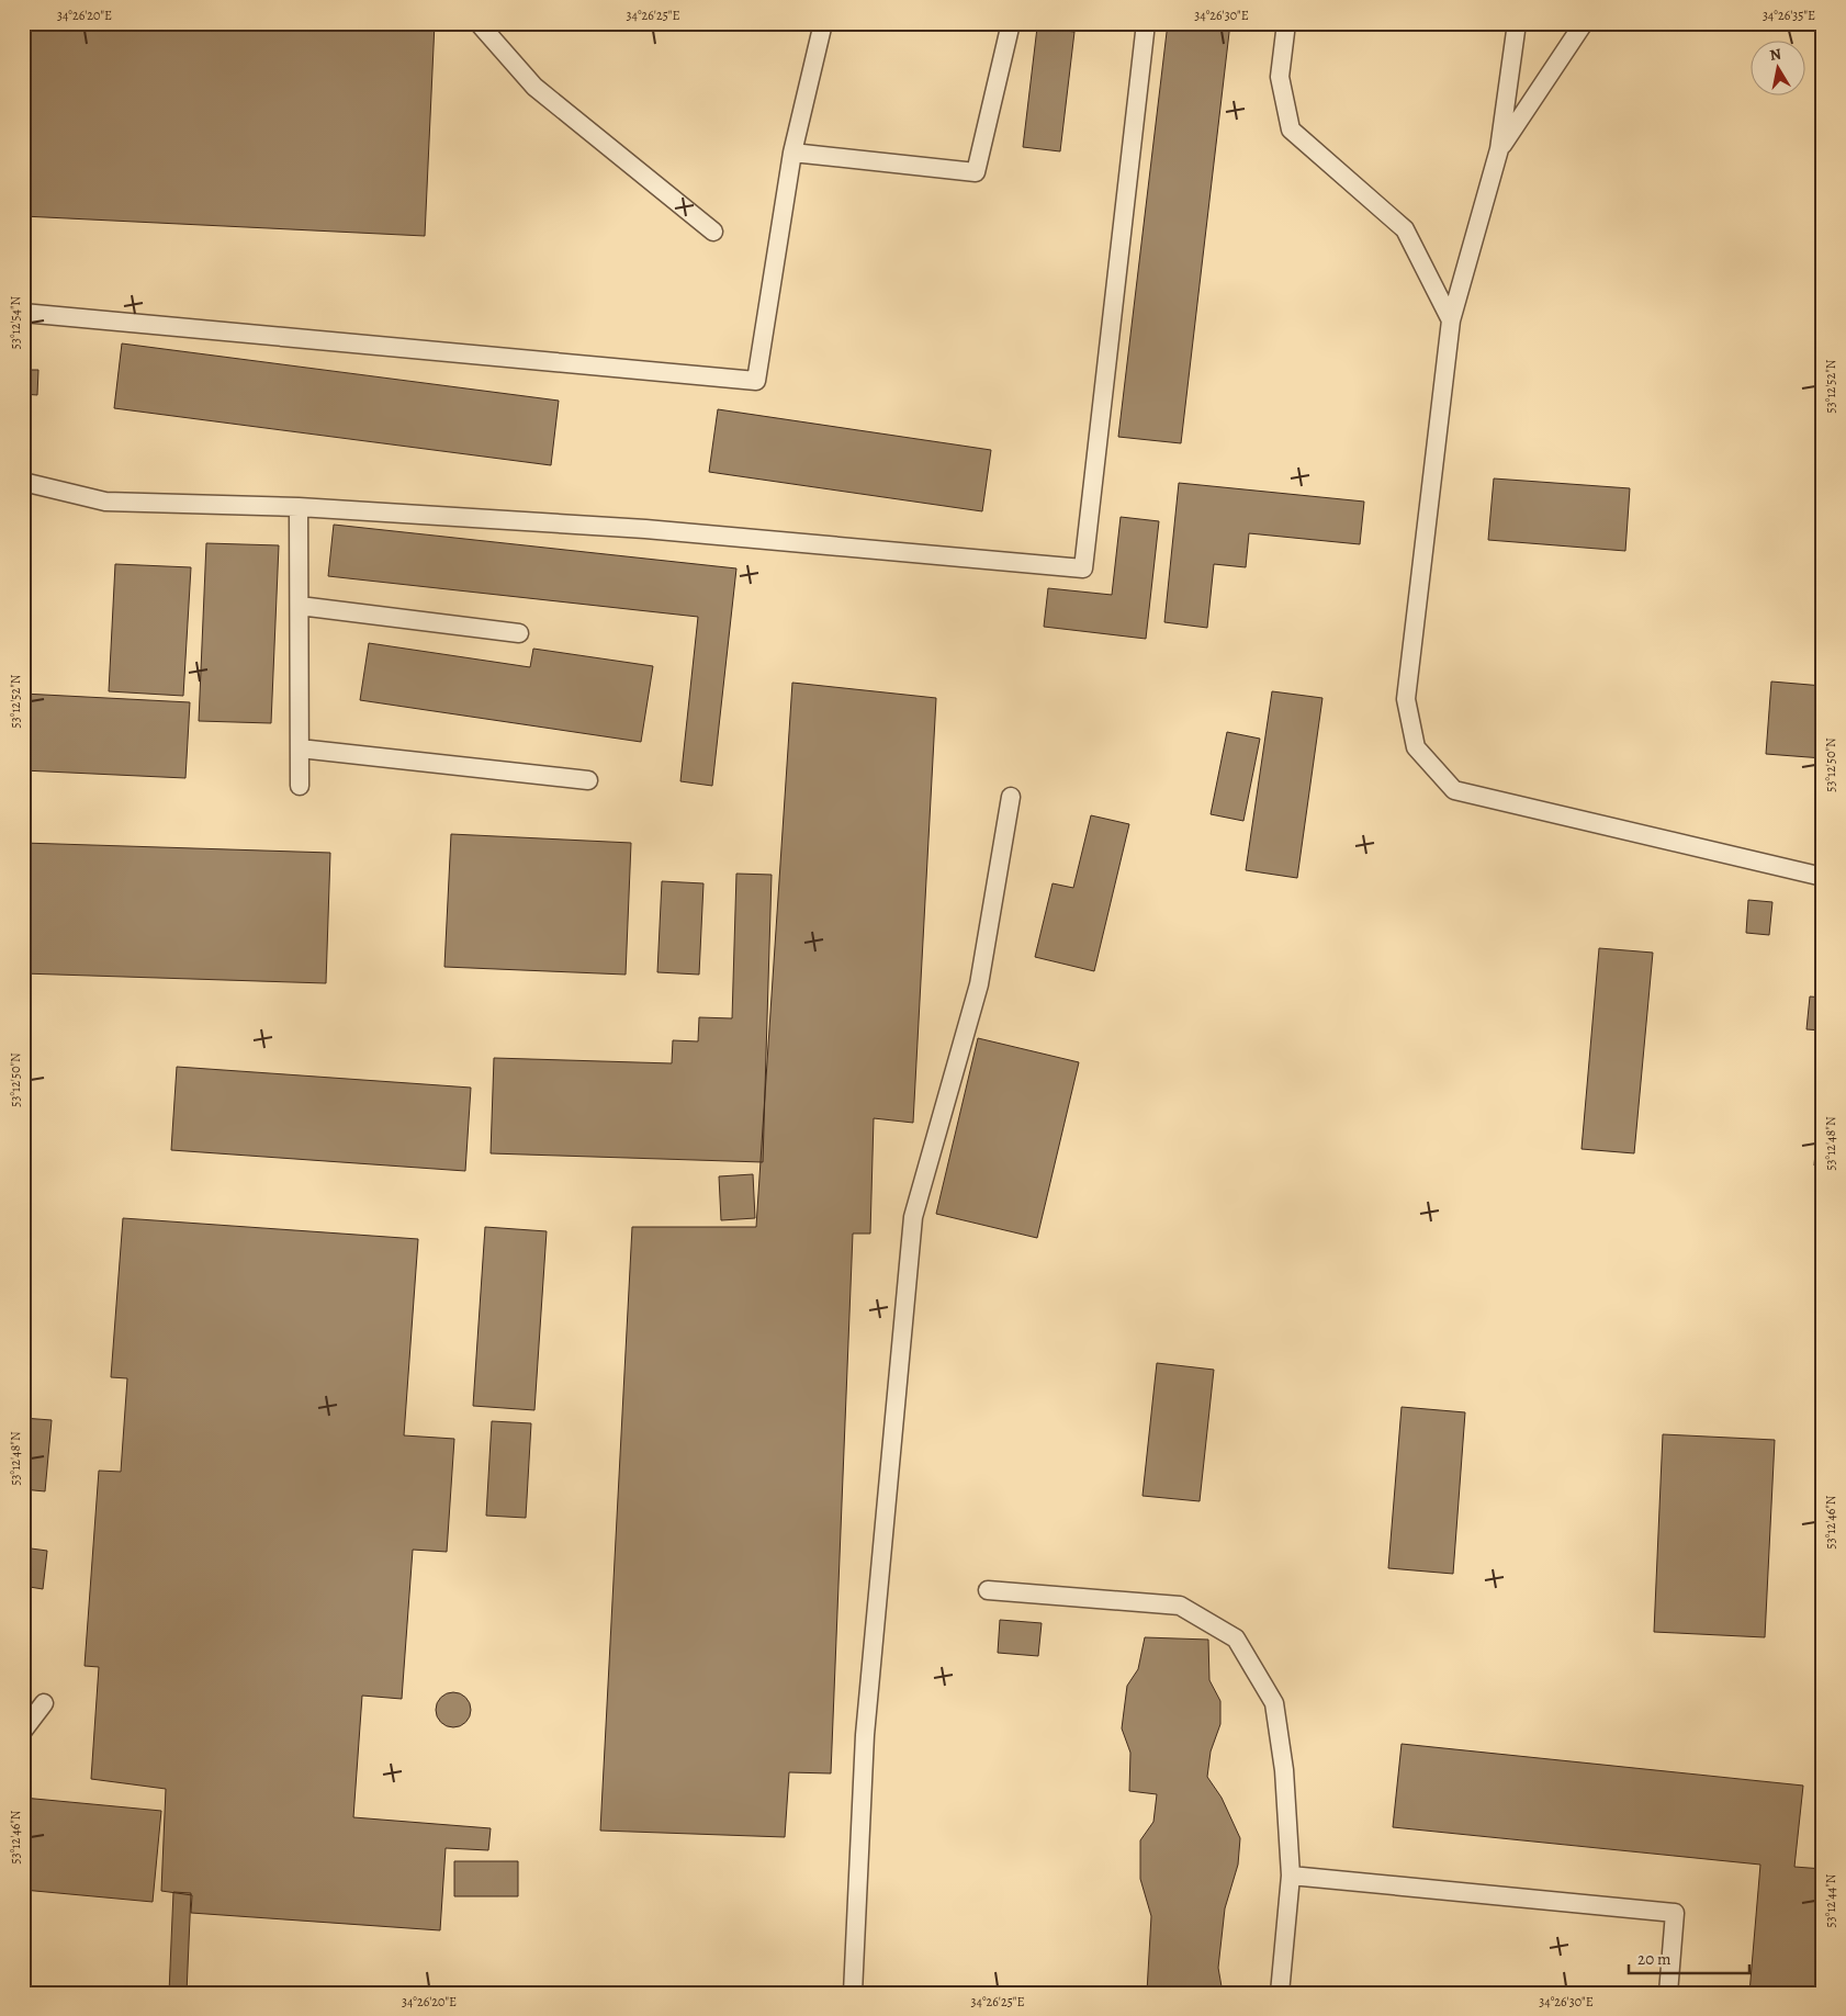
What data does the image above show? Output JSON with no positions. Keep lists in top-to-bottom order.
{
  "scale_bar": "20 m",
  "north": "top",
  "coordinates": [
    "34°26'20\"E",
    "34°26'25\"E",
    "34°26'30\"E",
    "34°26'35\"E",
    "53°12'54\"N",
    "53°12'52\"N",
    "53°12'50\"N",
    "53°12'48\"N",
    "53°12'46\"N",
    "53°12'44\"N"
  ]
}
